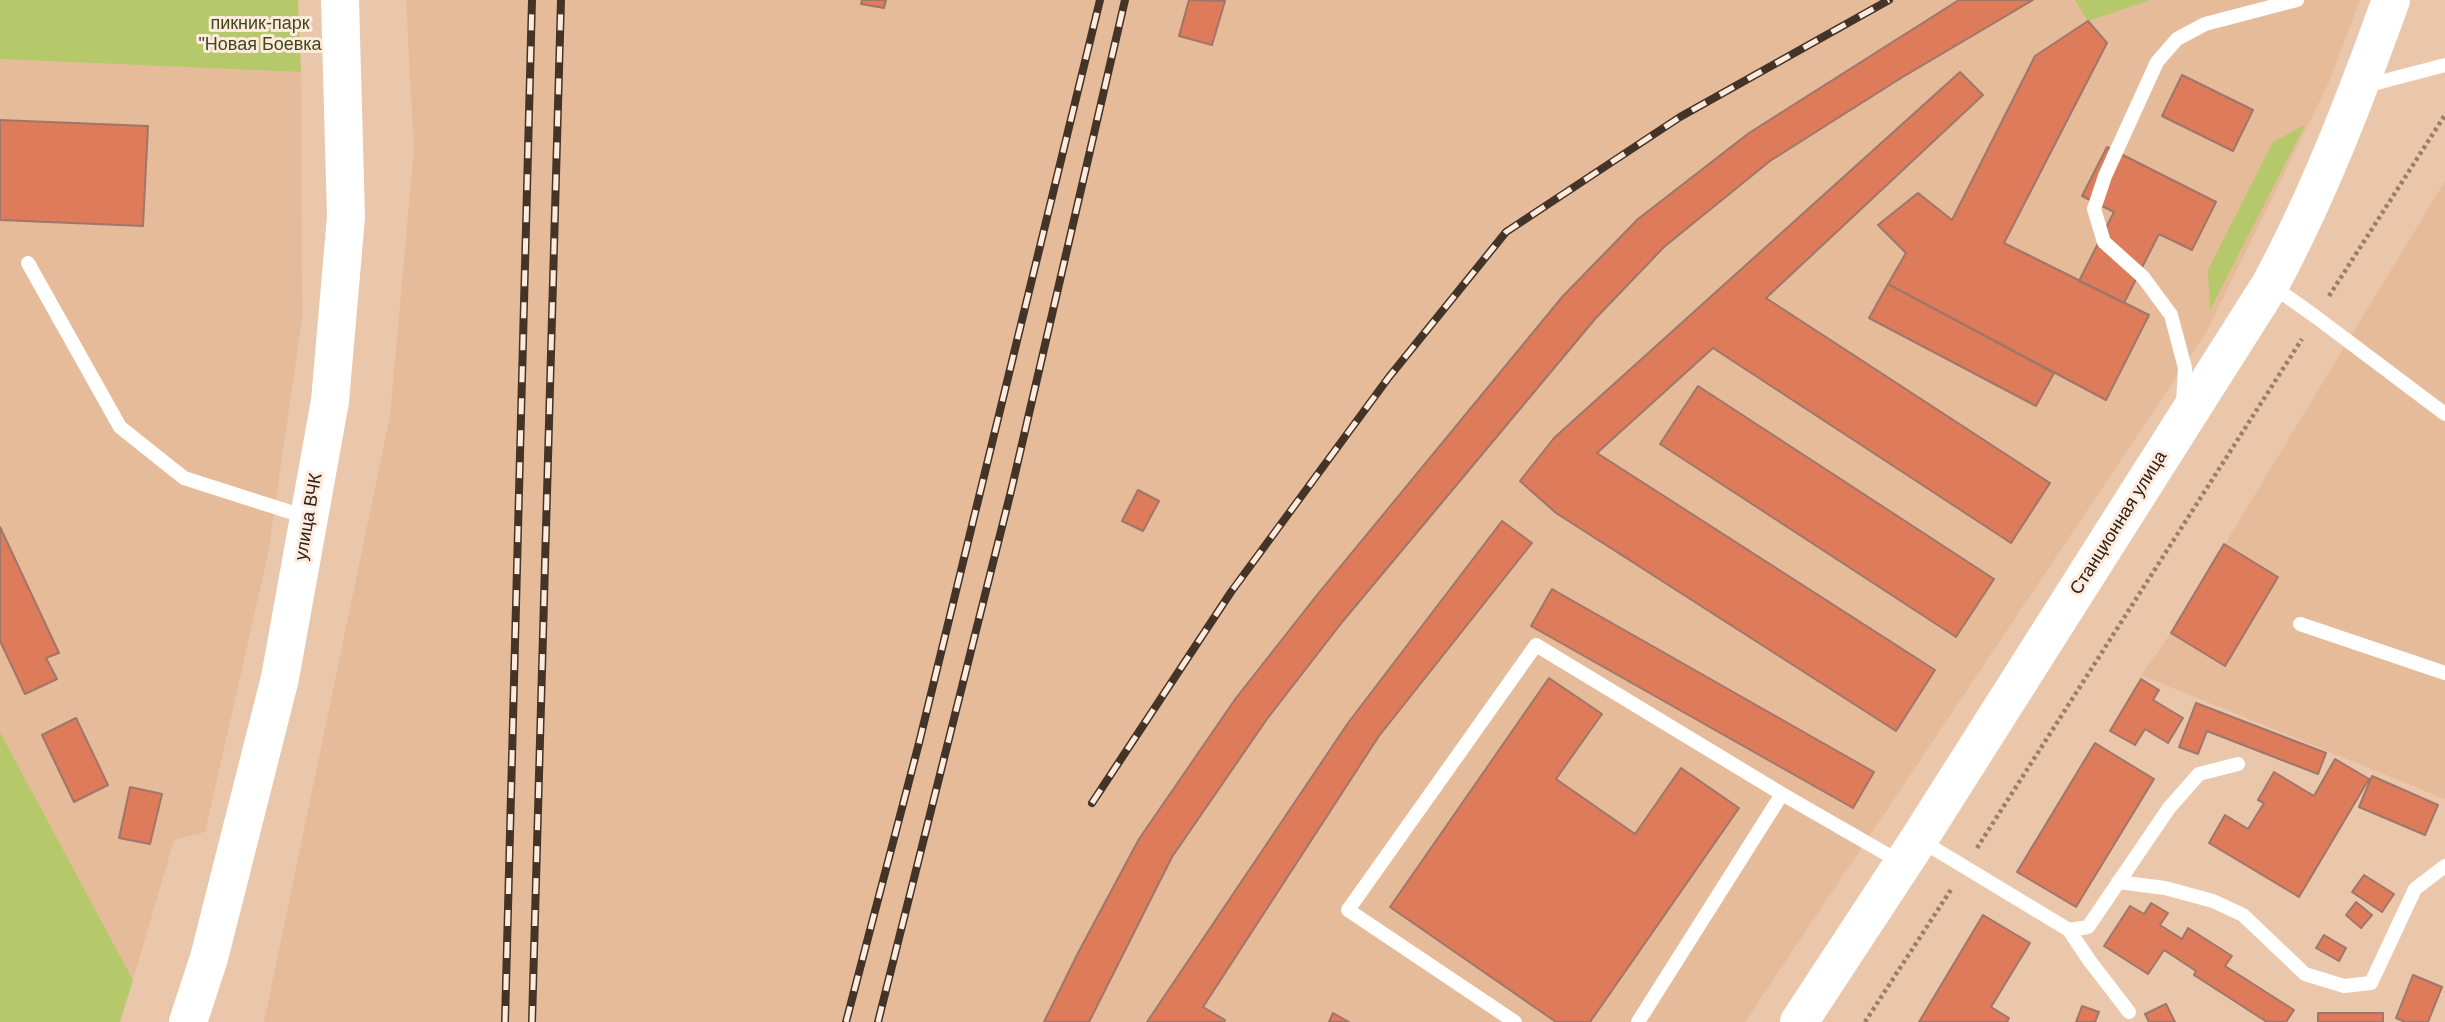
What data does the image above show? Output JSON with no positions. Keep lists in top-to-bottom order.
{
  "streets": {
    "main road": ["улица ВЧК", "Станционная улица"]
  },
  "parks": ["пикник-парк \"Новая Боевка"]
}
